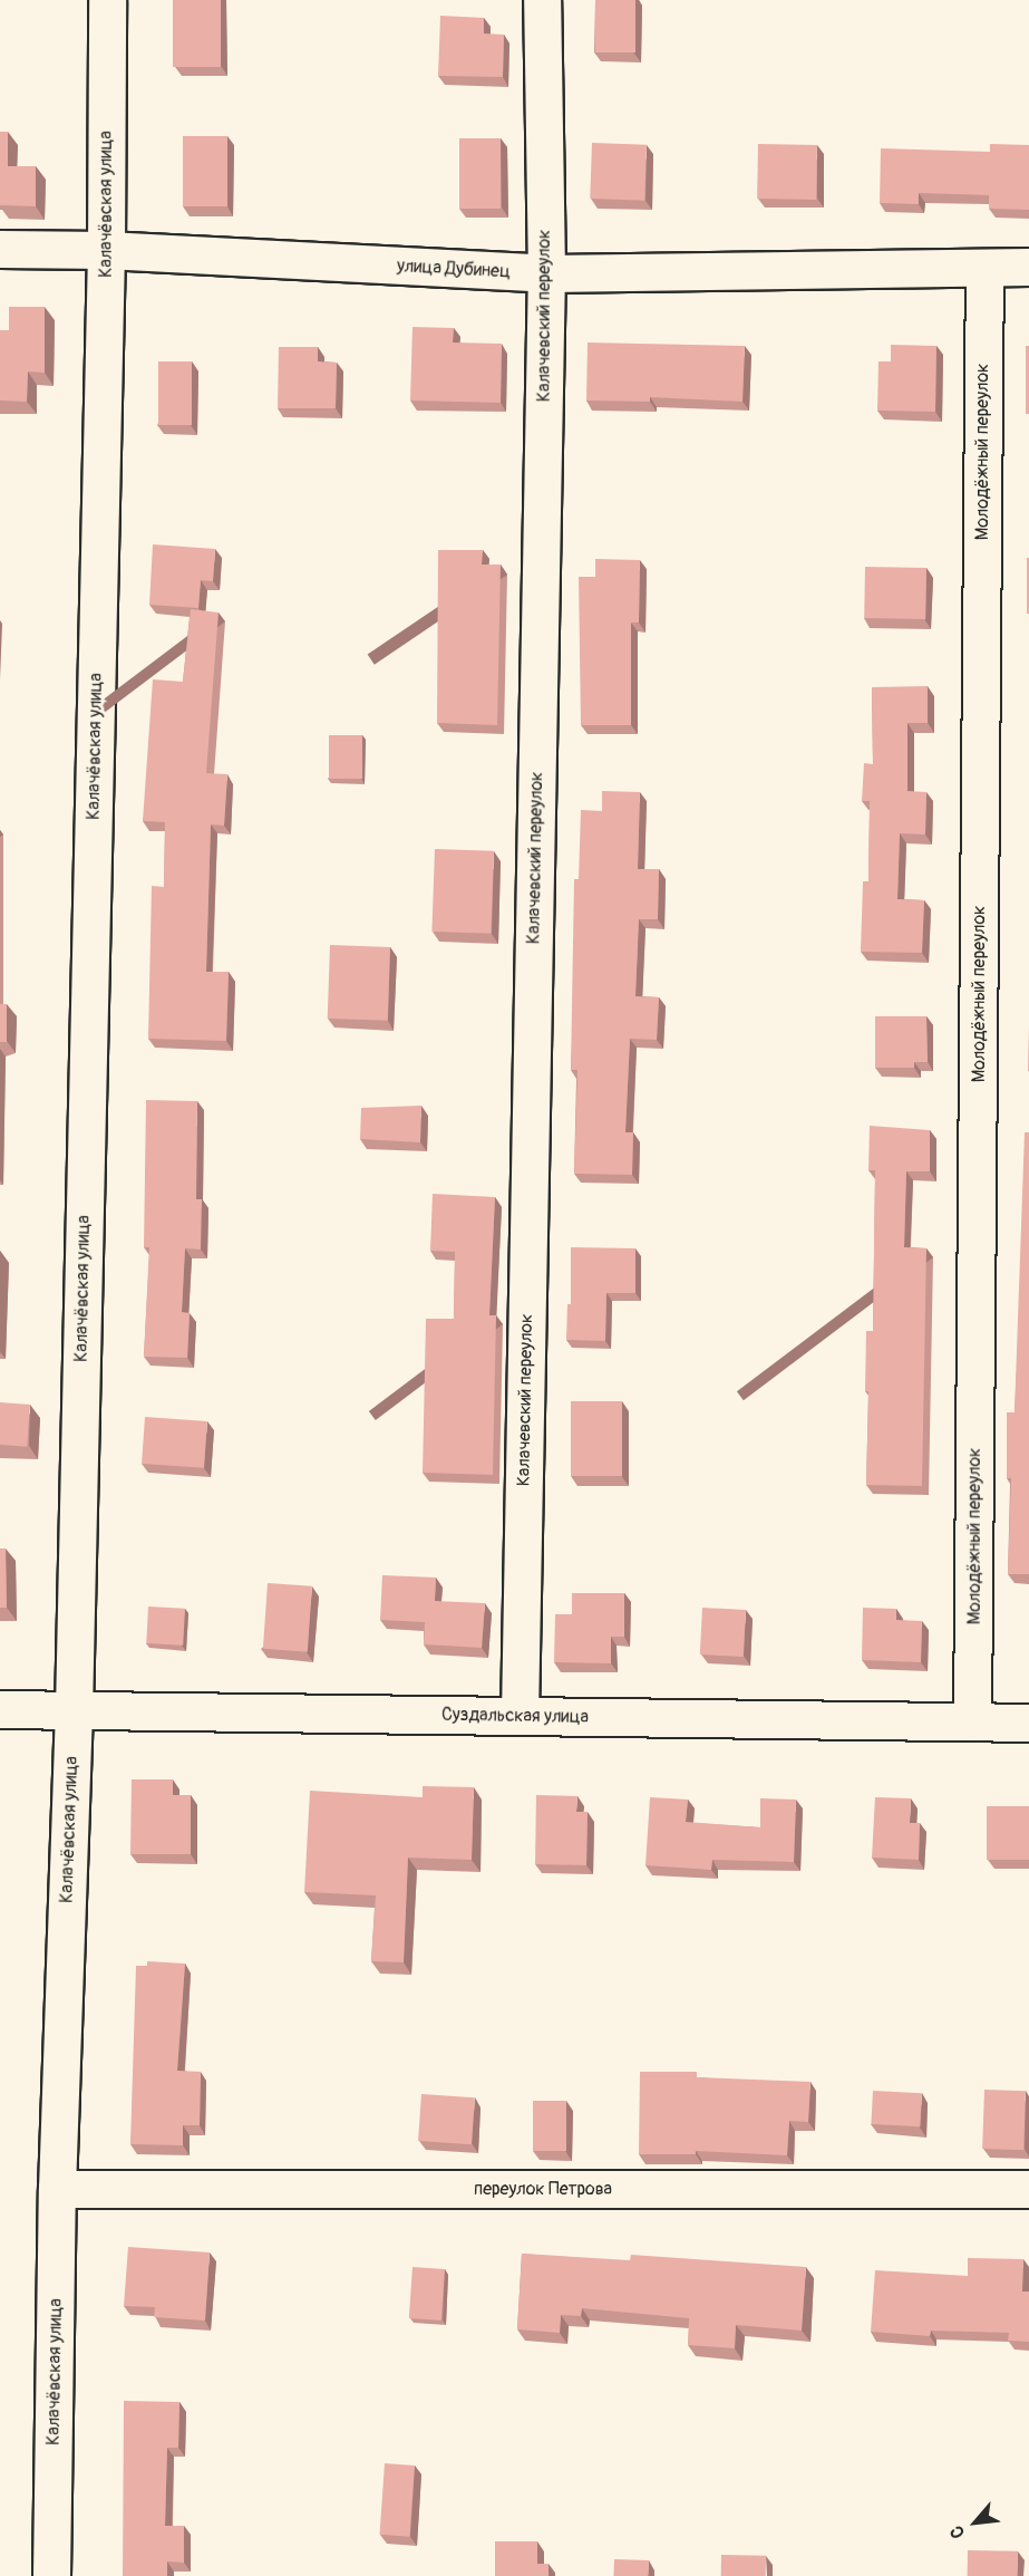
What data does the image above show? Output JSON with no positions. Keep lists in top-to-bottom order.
{
  "streets": {
    "street": [
      "Калачёвская улица",
      "улица Дубинец",
      "Калачевский переулок",
      "Молодёжный переулок",
      "Суздальская улица",
      "переулок Петрова"
    ]
  },
  "crossings": [
    ["Калачёвская улица", "улица Дубинец"],
    ["Калачёвская улица", "Суздальская улица"],
    ["Калачёвская улица", "переулок Петрова"],
    ["улица Дубинец", "Калачевский переулок"],
    ["улица Дубинец", "Молодёжный переулок"],
    ["Калачевский переулок", "Суздальская улица"],
    ["Молодёжный переулок", "Суздальская улица"]
  ],
  "north": "bottom left"
}
